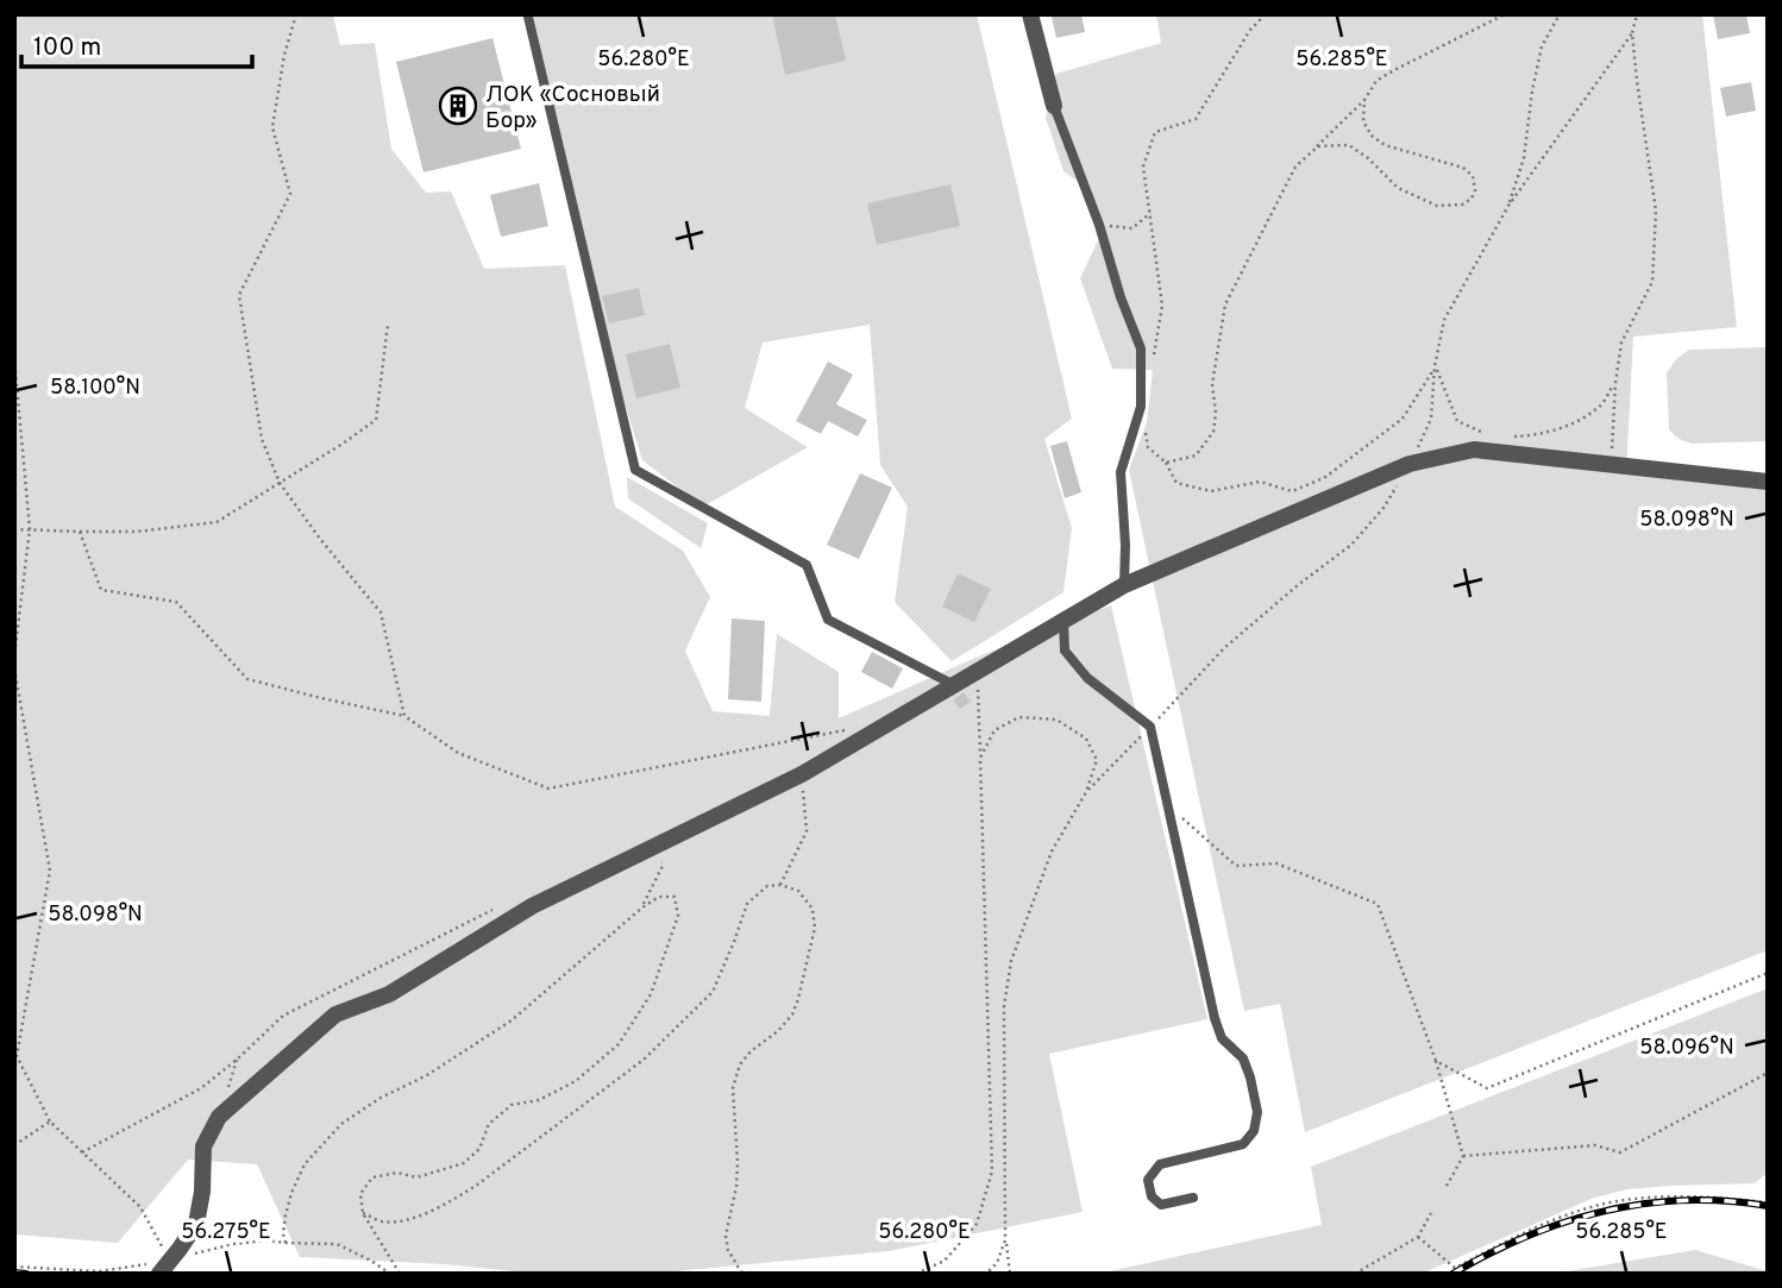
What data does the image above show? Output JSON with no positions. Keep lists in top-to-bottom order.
{
  "places": {
    "building": ["ЛОК «Сосновый Бор»"]
  },
  "scale_bar": "100 m",
  "coordinates": [
    "56.280°E",
    "56.285°E",
    "58.100°N",
    "58.098°N",
    "58.096°N",
    "56.275°E"
  ]
}
